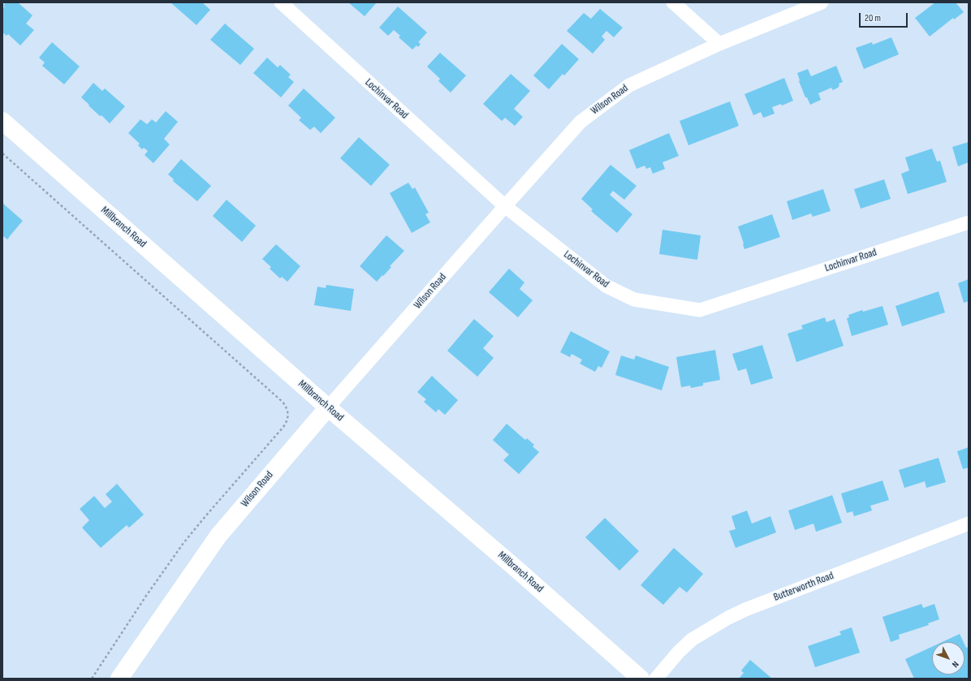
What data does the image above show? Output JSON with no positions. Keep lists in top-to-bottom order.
{
  "streets": {
    "main road": ["Wilson Road", "Millbranch Road"],
    "street": ["Lochinvar Road", "Butterworth Road"]
  },
  "crossings": [
    ["Lochinvar Road", "Wilson Road"],
    ["Wilson Road", "Millbranch Road"]
  ],
  "scale_bar": "20 m",
  "north": "bottom right"
}
